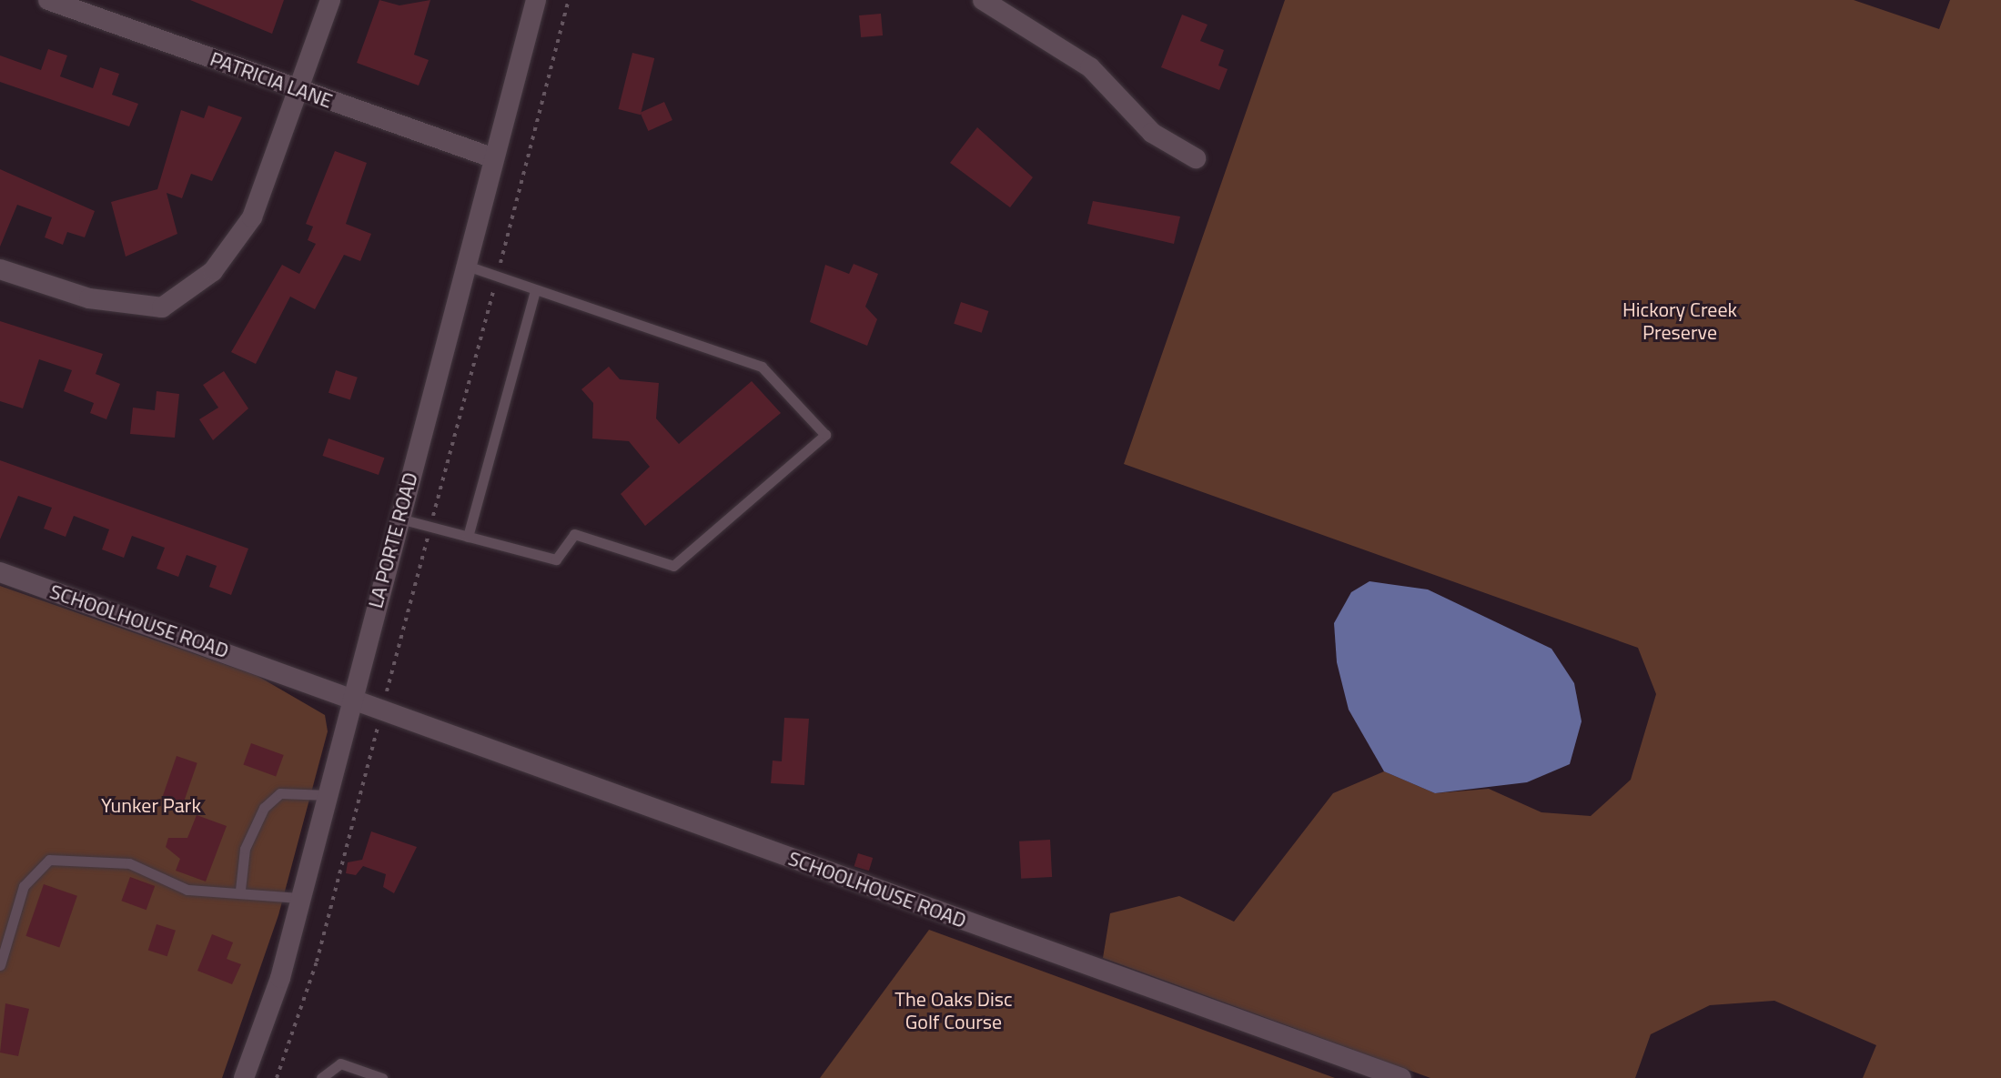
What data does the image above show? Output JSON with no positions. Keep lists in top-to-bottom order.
{
  "streets": {
    "street": ["PATRICIA LANE", "LA PORTE ROAD", "SCHOOLHOUSE ROAD"]
  },
  "crossings": [
    ["PATRICIA LANE", "LA PORTE ROAD"],
    ["LA PORTE ROAD", "SCHOOLHOUSE ROAD"]
  ],
  "parks": ["Hickory Creek Preserve", "Yunker Park", "The Oaks Disc Golf Course"]
}
